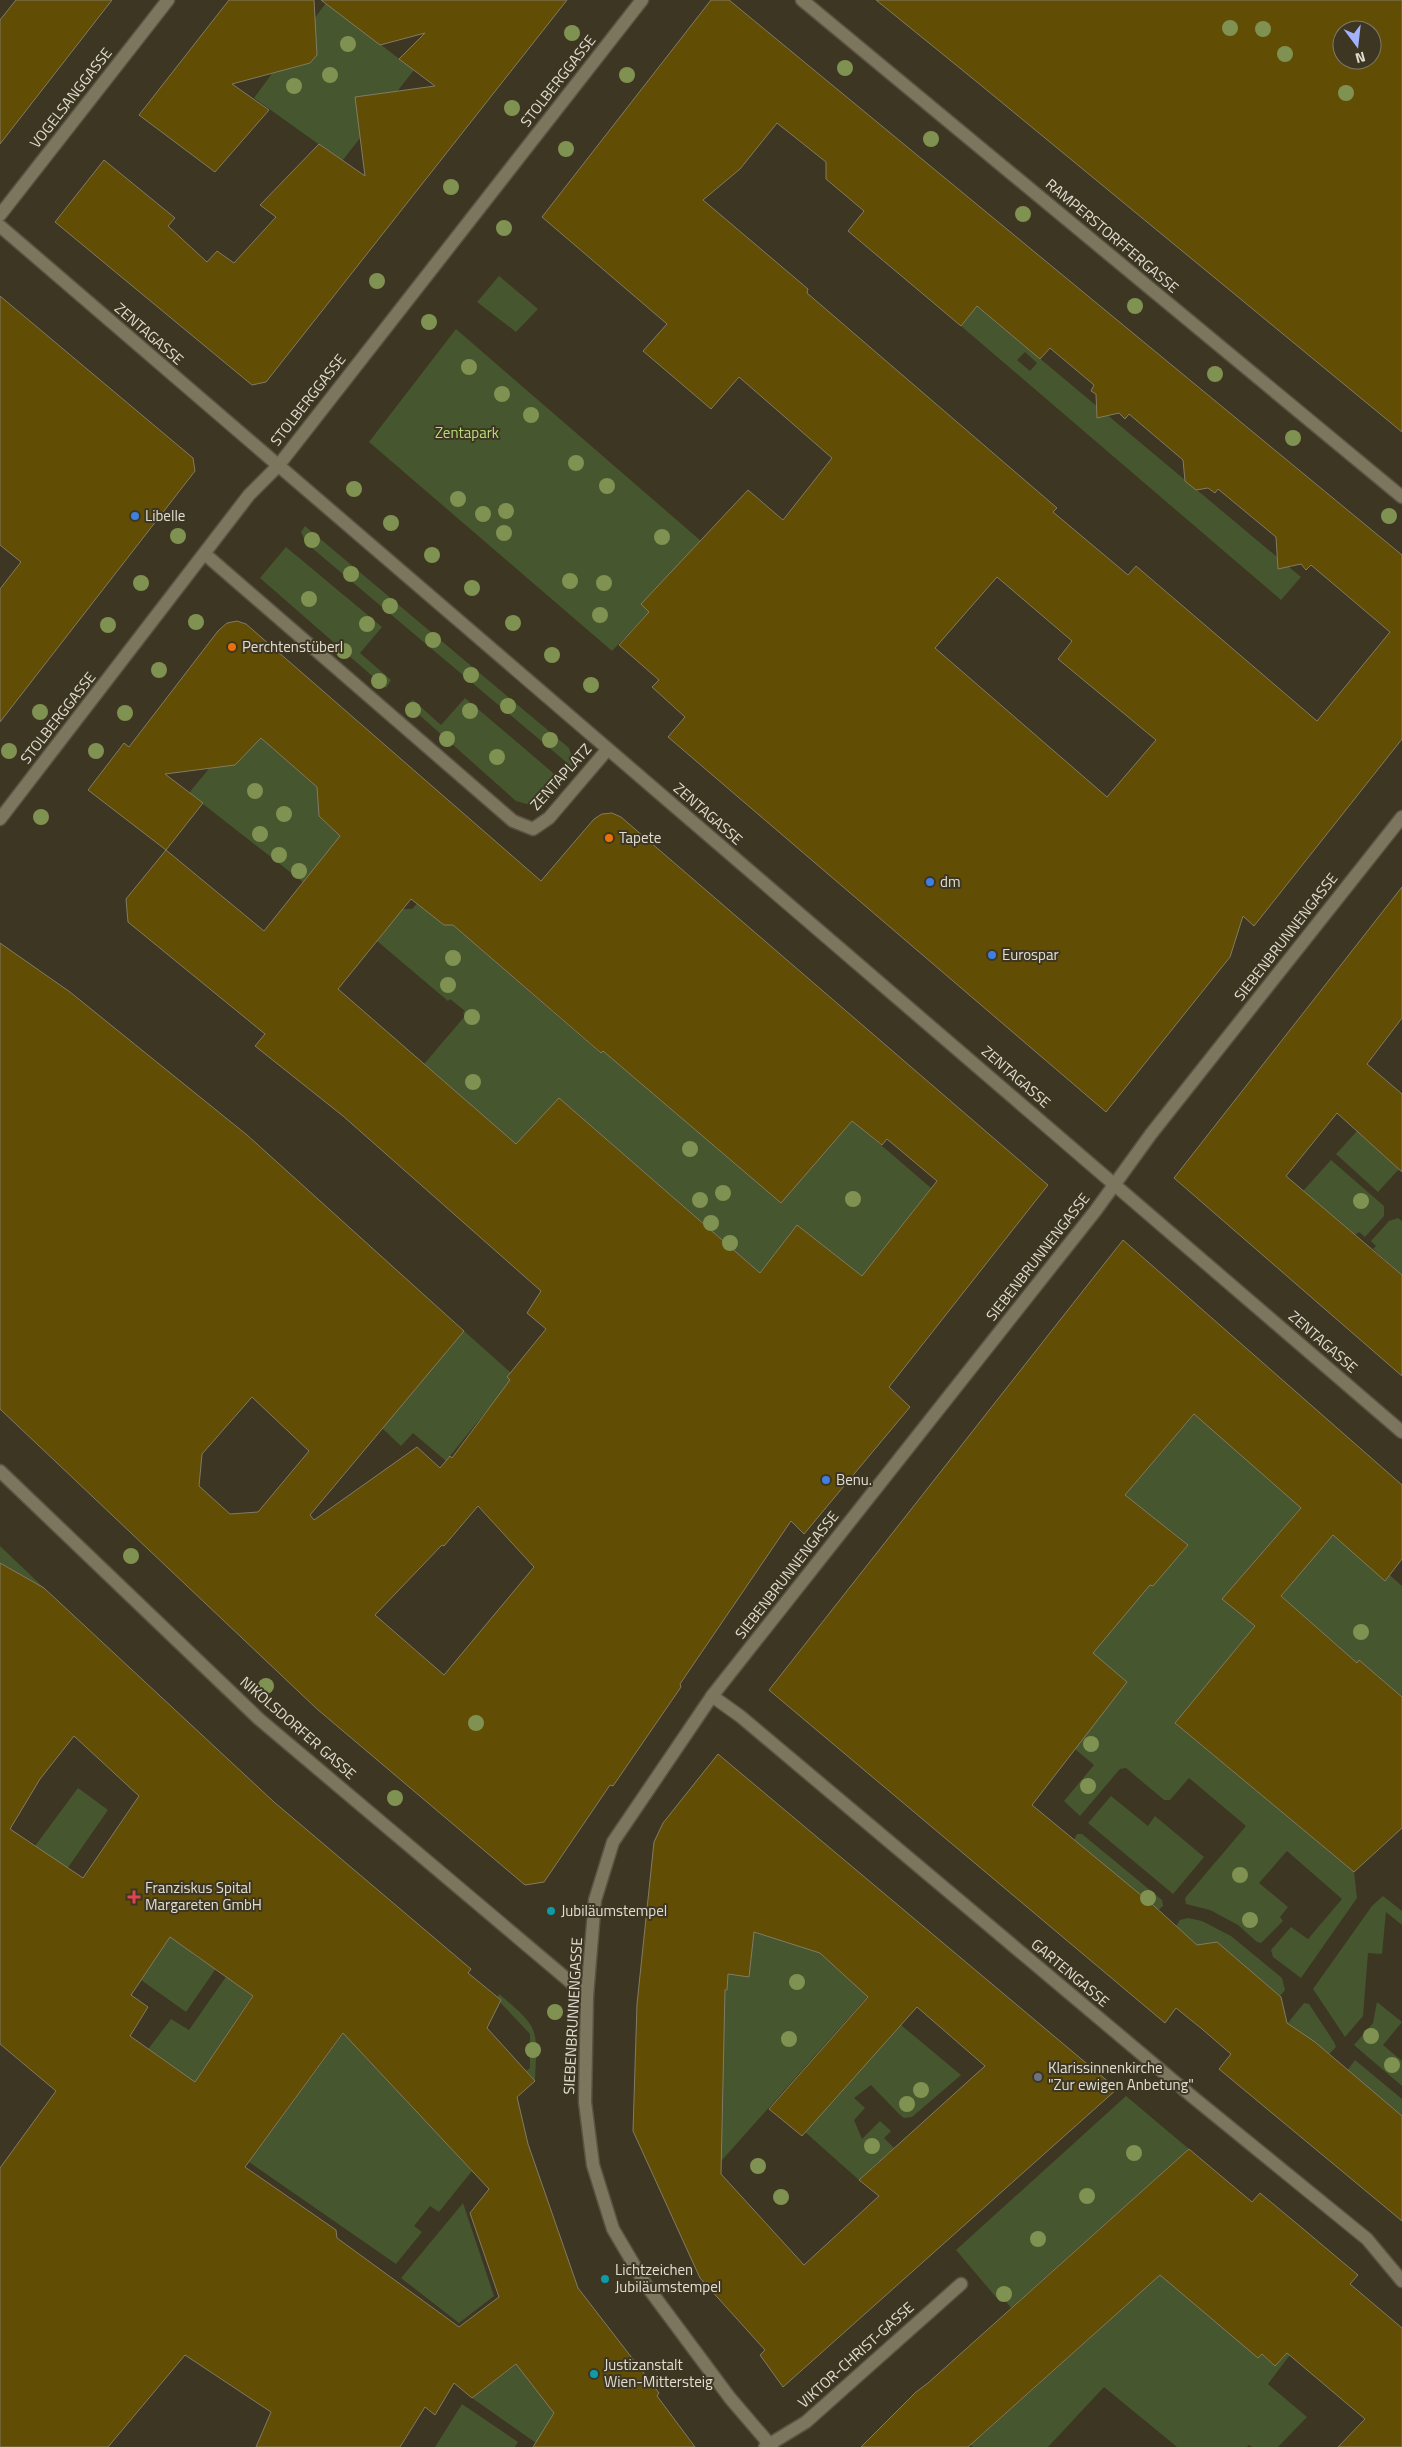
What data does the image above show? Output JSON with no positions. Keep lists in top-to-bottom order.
{
  "streets": {
    "street": [
      "STOLBERGGASSE",
      "VOGELSANGGASSE",
      "RAMPERSTORFFERGASSE",
      "ZENTAGASSE",
      "ZENTAPLATZ",
      "SIEBENBRUNNENGASSE",
      "NIKOLSDORFER GASSE",
      "GARTENGASSE",
      "VIKTOR-CHRIST-GASSE"
    ]
  },
  "crossings": [
    ["STOLBERGGASSE", "ZENTAGASSE"],
    ["STOLBERGGASSE", "ZENTAPLATZ"],
    ["ZENTAGASSE", "ZENTAPLATZ"],
    ["ZENTAGASSE", "SIEBENBRUNNENGASSE"],
    ["SIEBENBRUNNENGASSE", "NIKOLSDORFER GASSE"],
    ["SIEBENBRUNNENGASSE", "GARTENGASSE"],
    ["SIEBENBRUNNENGASSE", "VIKTOR-CHRIST-GASSE"]
  ],
  "parks": ["Zentapark"],
  "places": {
    "other": [
      "Libelle",
      "Perchtenstüberl",
      "Tapete",
      "dm",
      "Eurospar",
      "Benu.",
      "Jubiläumstempel",
      "Klarissinnenkirche \"Zur ewigen Anbetung\"",
      "Lichtzeichen Jubiläumstempel",
      "Justizanstalt Wien-Mittersteig"
    ],
    "health": ["Franziskus Spital Margareten GmbH"]
  },
  "north": "bottom"
}
